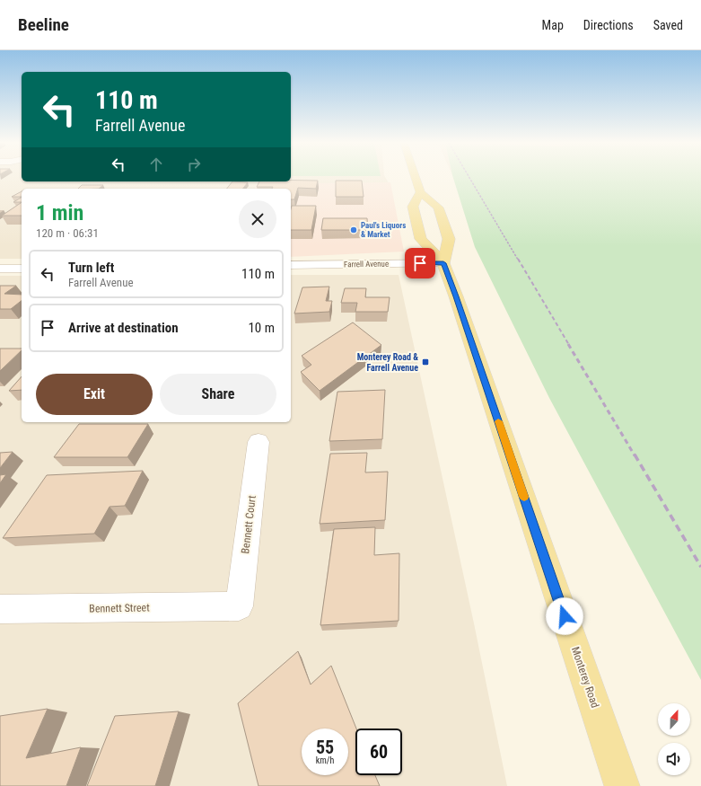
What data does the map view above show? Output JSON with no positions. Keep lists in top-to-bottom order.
{
  "streets": {
    "main road": ["Monterey Road"],
    "street": ["Farrell Avenue", "Bennett Court", "Bennett Street"]
  },
  "crossings": [
    ["Farrell Avenue", "Monterey Road"],
    ["Bennett Court", "Bennett Street"]
  ],
  "places": {
    "other": ["Paul's Liquors & Market"],
    "transit": ["Monterey Road & Farrell Avenue"]
  },
  "north": "top",
  "page": {
    "header": "Beeline",
    "nav": ["Map", "Directions", "Saved"],
    "turn": ["110 m", "Farrell Avenue"],
    "heading": ["1 min", "120 m · 06:31"],
    "list": [
      {
        "name": "Turn left",
        "note": "Farrell Avenue",
        "value": "110 m"
      },
      {
        "name": "Arrive at destination",
        "value": "10 m"
      }
    ],
    "buttons": ["Exit", "Share"],
    "speed": "55 km/h",
    "limit": "60"
  }
}
